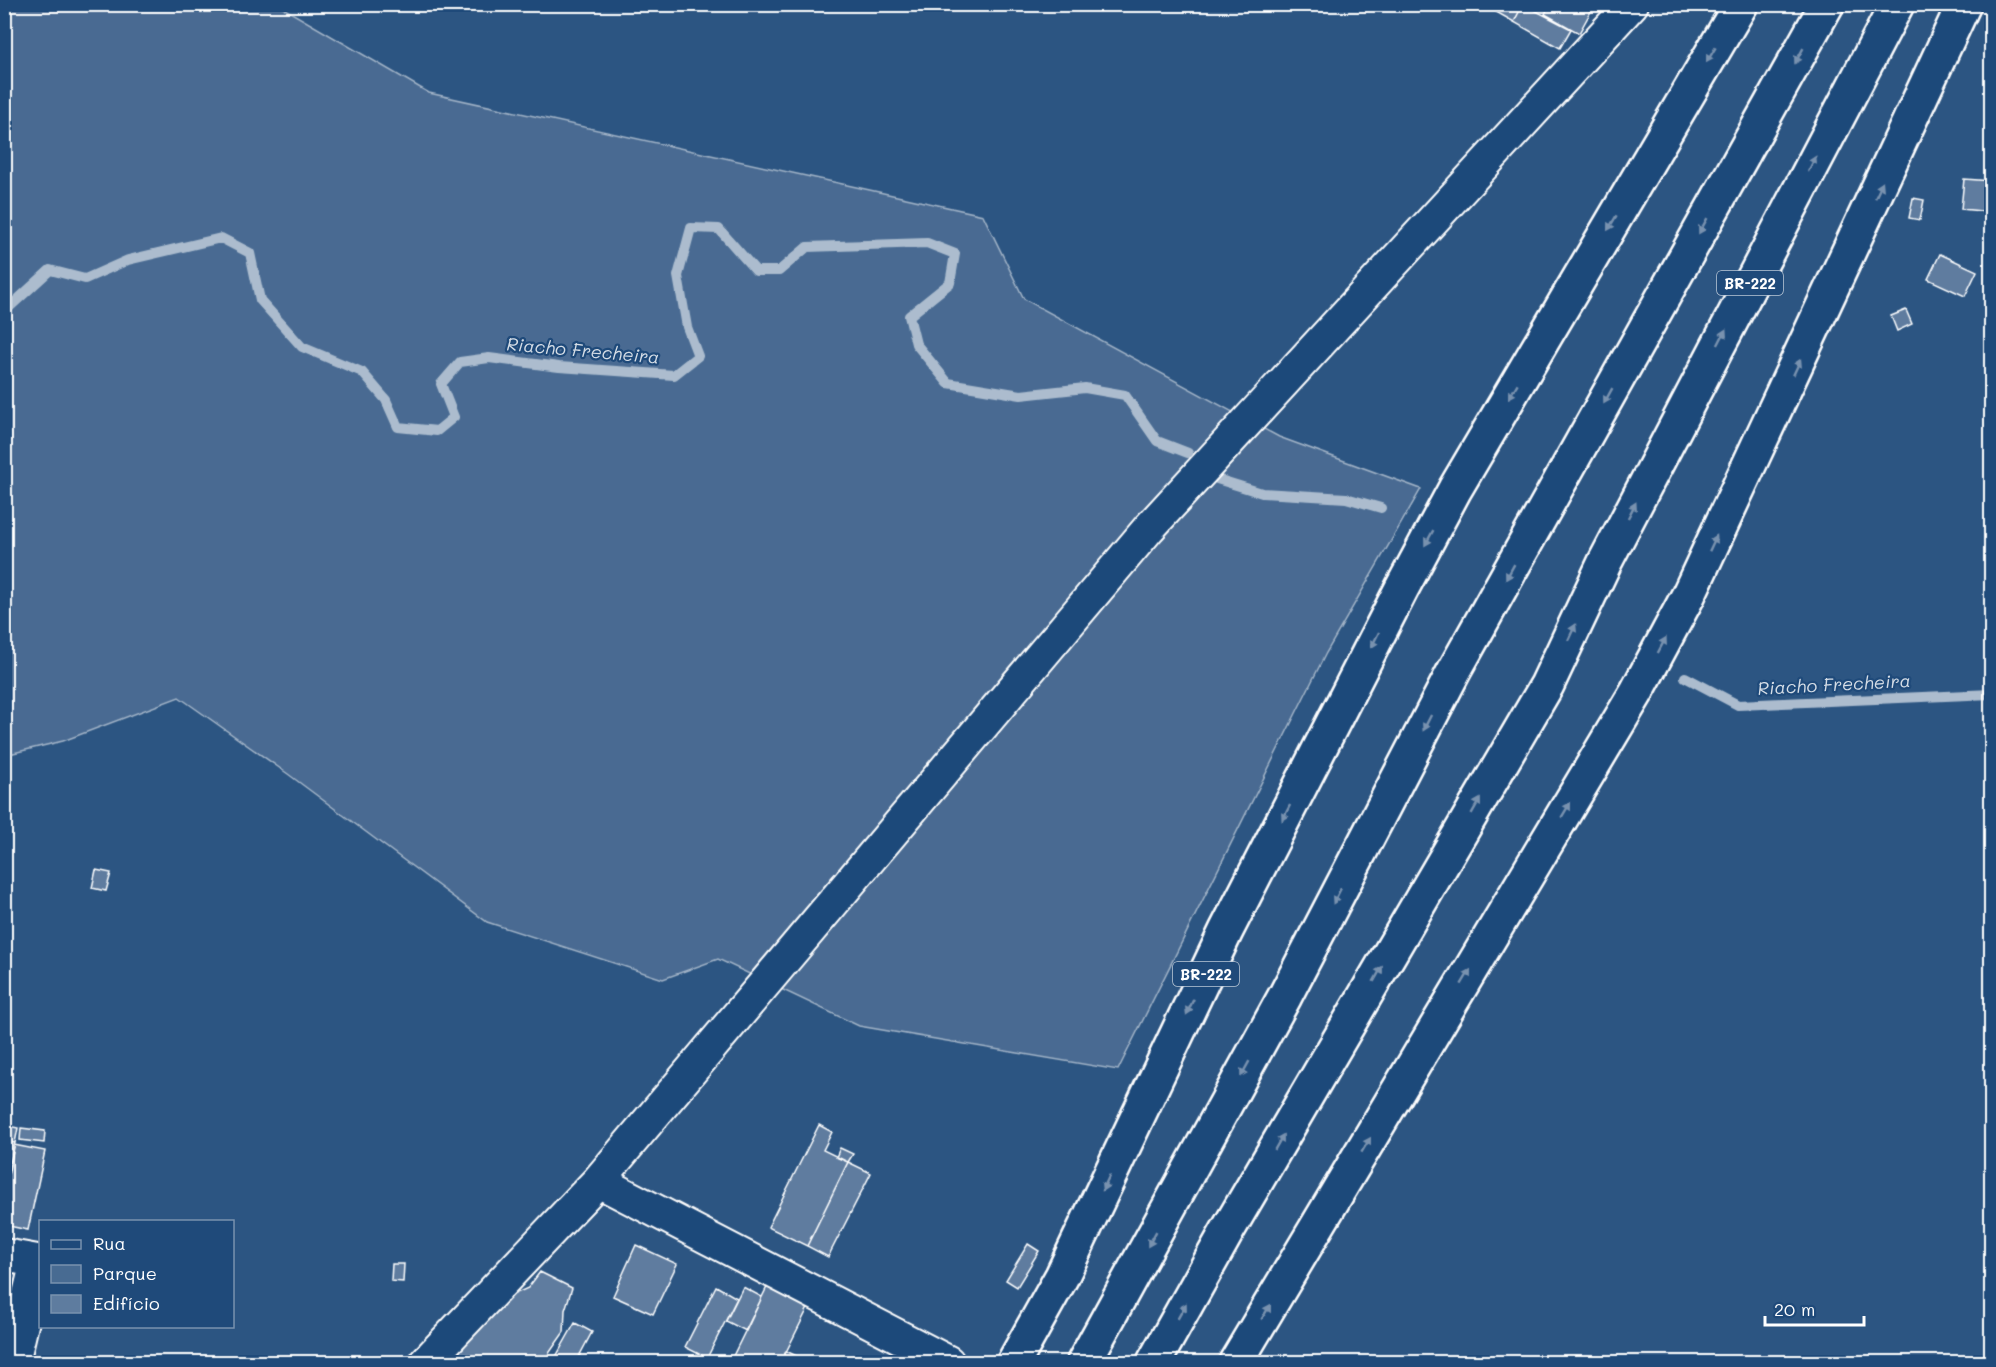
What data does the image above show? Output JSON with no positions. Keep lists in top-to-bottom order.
{
  "streets": {
    "highway": ["BR-222"]
  },
  "water": ["Riacho Frecheira"],
  "legend": ["Rua", "Parque", "Edifício"],
  "scale_bar": "20 m"
}
